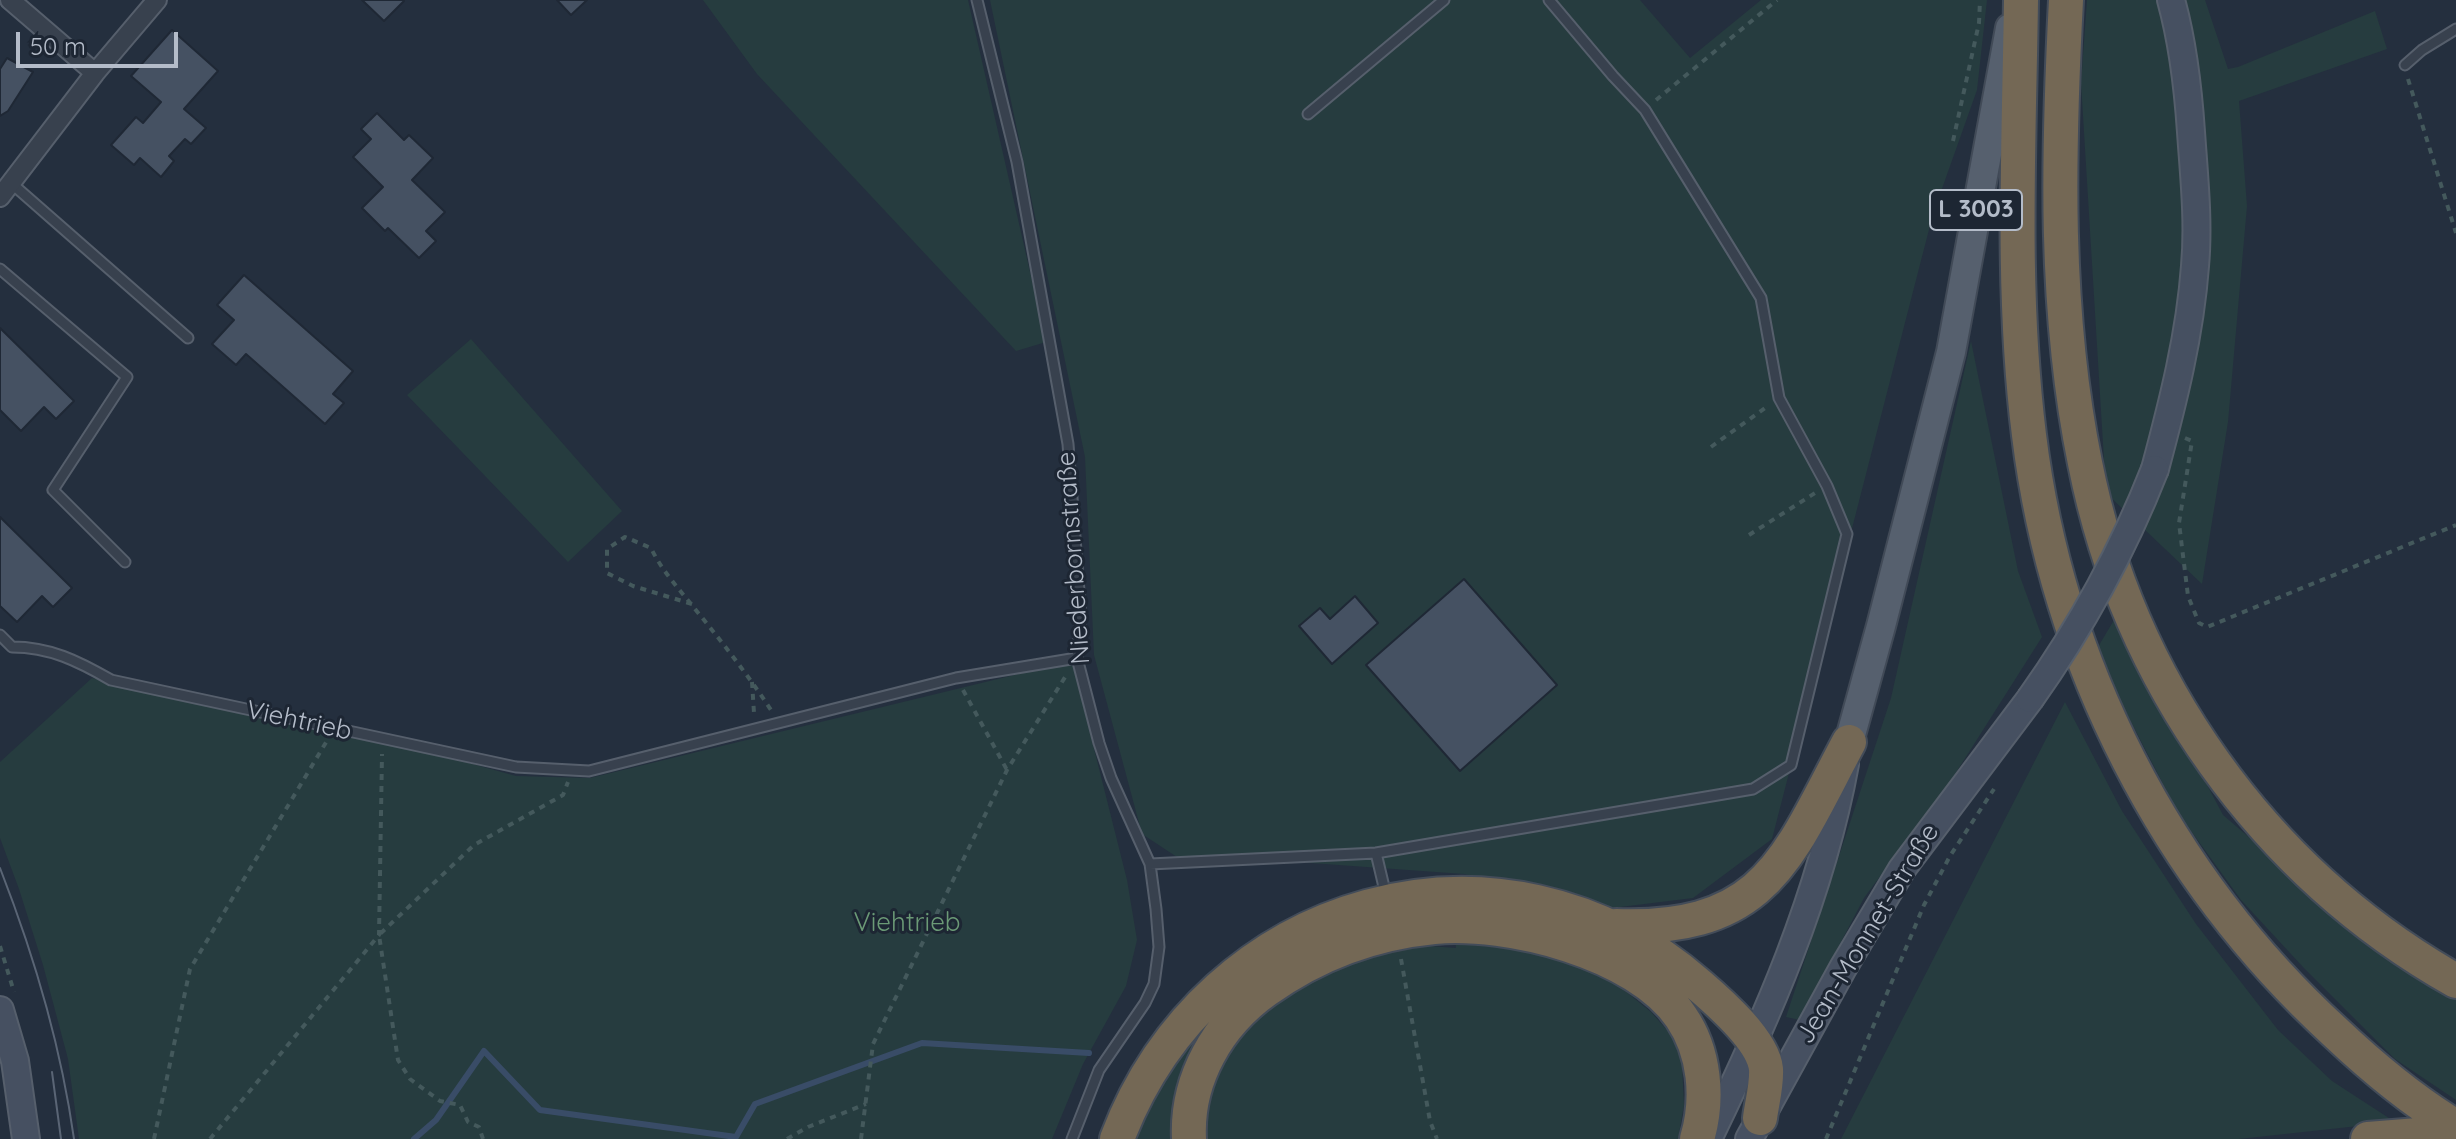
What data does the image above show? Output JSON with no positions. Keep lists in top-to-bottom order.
{
  "streets": {
    "main road": ["L 3003", "Jean-Monnet-Straße"],
    "lane": ["Niederbornstraße", "Viehtrieb"]
  },
  "crossings": [
    ["Niederbornstraße", "Viehtrieb"]
  ],
  "parks": ["Viehtrieb"],
  "scale_bar": "50 m"
}
